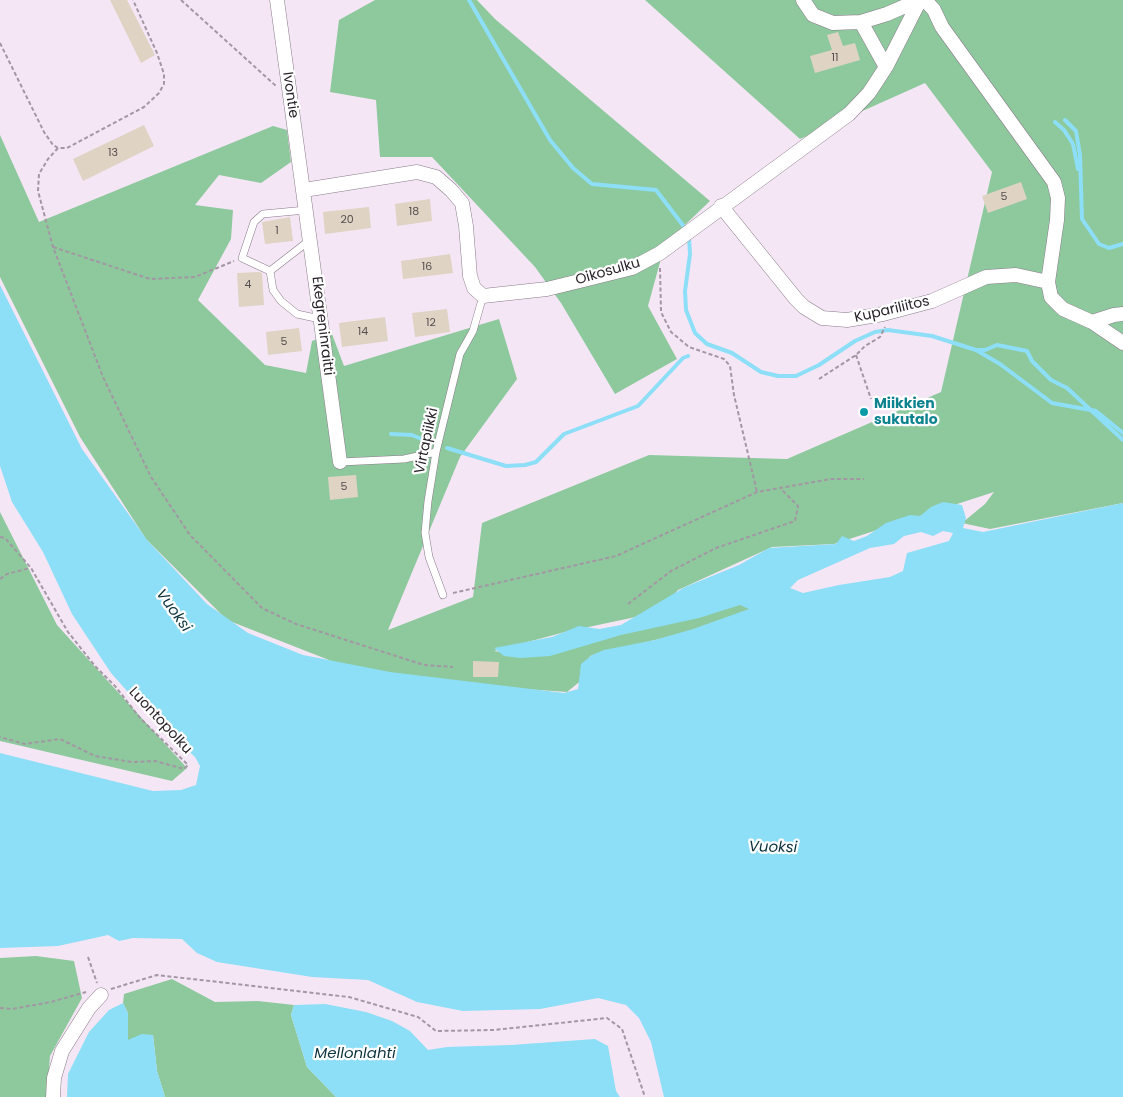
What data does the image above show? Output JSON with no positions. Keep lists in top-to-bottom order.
{
  "streets": {
    "street": [
      "Ivontie",
      "Oikosulku",
      "Kupariliitos",
      "Ekegreninraitti"
    ],
    "lane": ["Virtapiikki"],
    "path": ["Luontopolku"]
  },
  "crossings": [
    ["Ivontie", "Ekegreninraitti"],
    ["Oikosulku", "Kupariliitos"],
    ["Oikosulku", "Virtapiikki"]
  ],
  "water": ["Vuoksi", "Mellonlahti"],
  "places": ["Miikkien sukutalo"],
  "house_numbers": [
    "11",
    "13",
    "5",
    "18",
    "20",
    "1",
    "16",
    "4",
    "12",
    "14",
    "5",
    "5"
  ]
}
